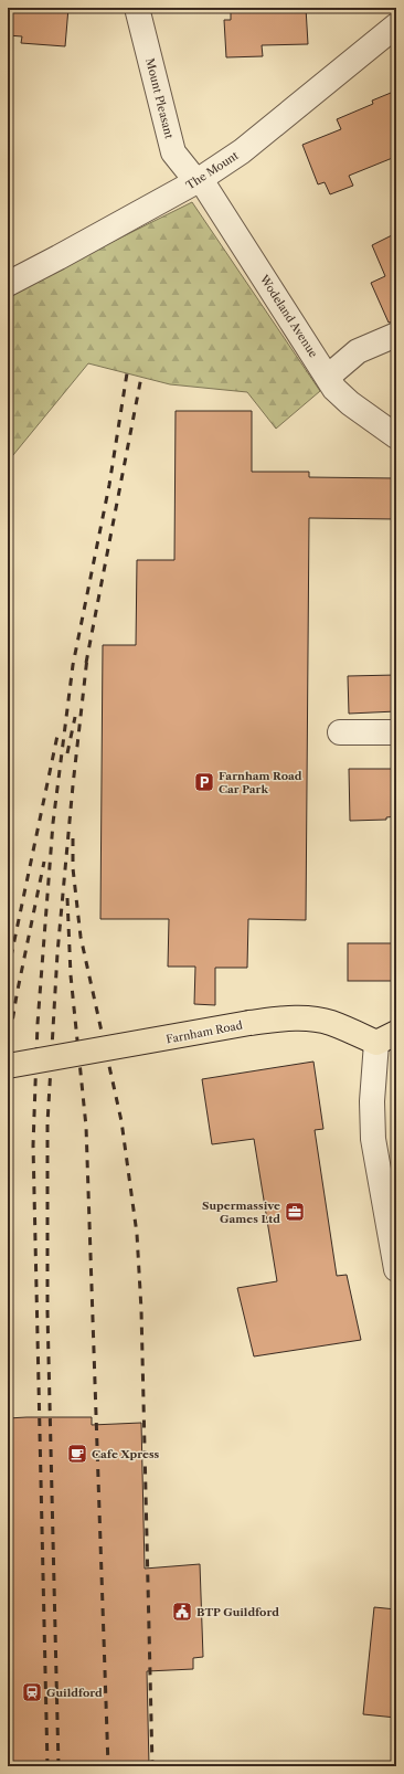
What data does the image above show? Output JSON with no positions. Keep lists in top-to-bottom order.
{
  "streets": {
    "main road": ["Farnham Road"],
    "street": ["Mount Pleasant", "The Mount", "Wodeland Avenue"]
  },
  "crossings": [
    ["Mount Pleasant", "The Mount"],
    ["Mount Pleasant", "Wodeland Avenue"],
    ["The Mount", "Wodeland Avenue"]
  ],
  "places": {
    "parking": ["Farnham Road Car Park"],
    "office": ["Supermassive Games Ltd"],
    "cafe": ["Cafe Xpress"],
    "public building": ["BTP Guildford"],
    "station": ["Guildford"]
  }
}
